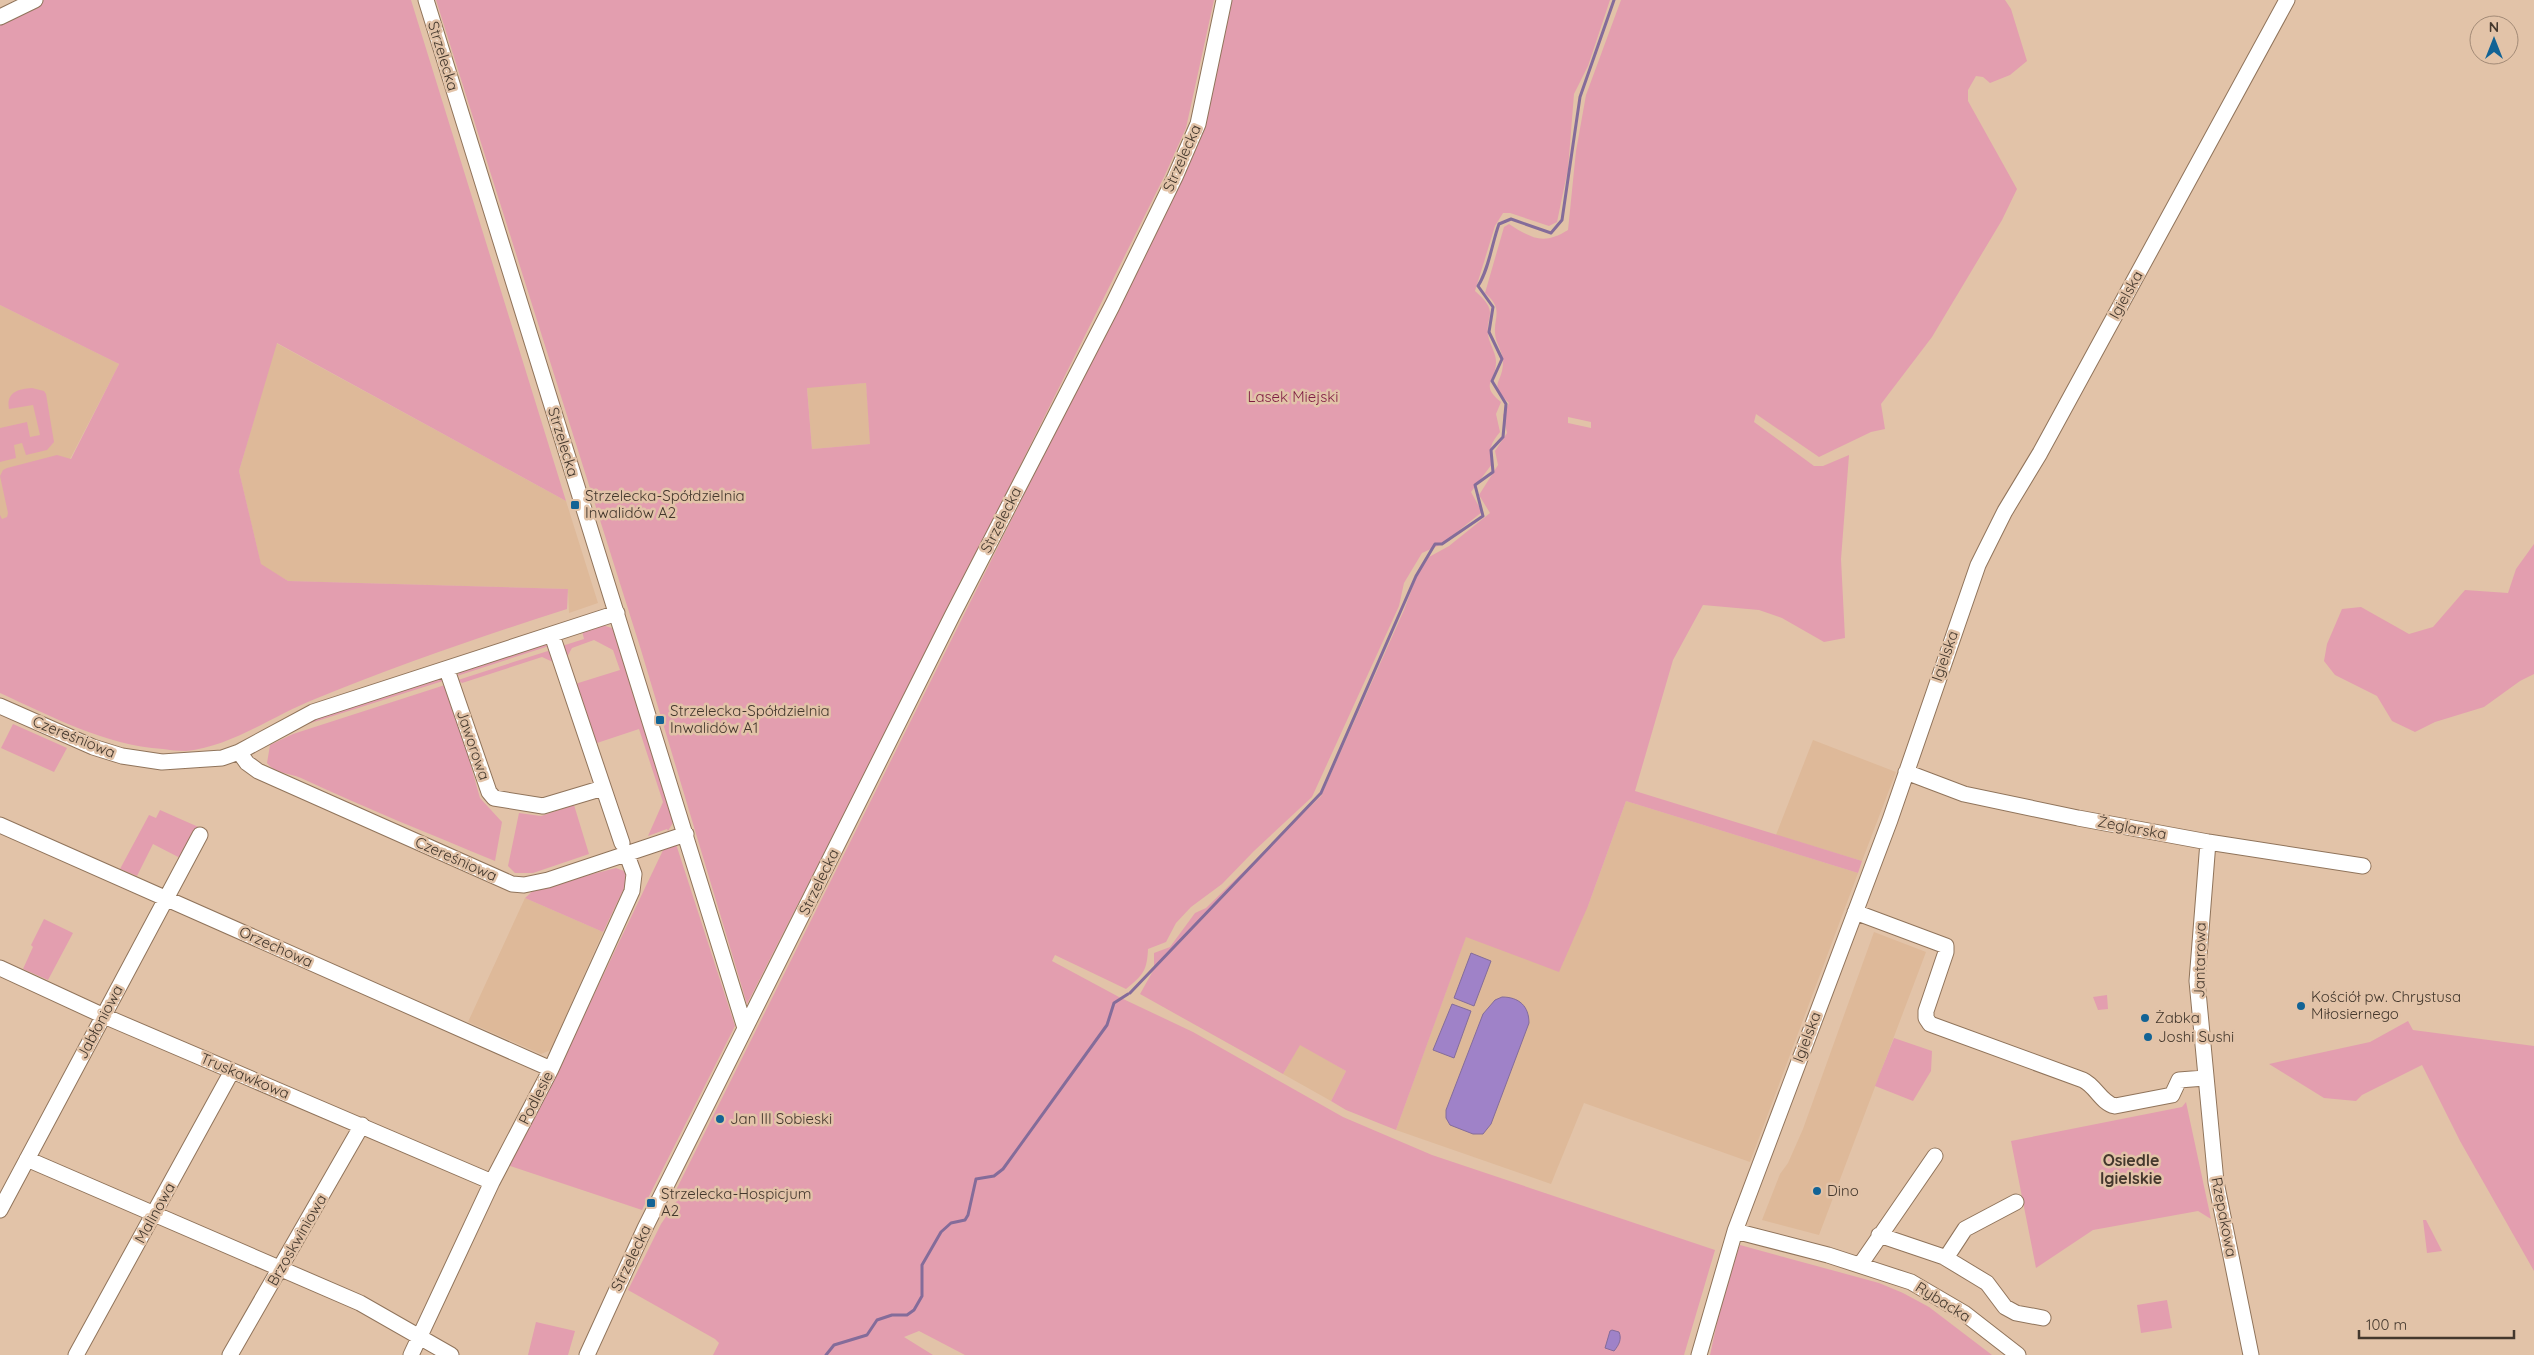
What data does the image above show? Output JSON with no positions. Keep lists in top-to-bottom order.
{
  "streets": {
    "street": [
      "Strzelecka",
      "Igielska",
      "Czereśniowa",
      "Jaworowa",
      "Żeglarska",
      "Orzechowa",
      "Jantarowa",
      "Jabłoniowa",
      "Truskawkowa",
      "Podlesie",
      "Malinowa",
      "Rzepakowa",
      "Brzoskwiniowa",
      "Rybacka"
    ]
  },
  "crossings": [
    ["Strzelecka", "Czereśniowa"],
    ["Igielska", "Żeglarska"],
    ["Igielska", "Rybacka"],
    ["Czereśniowa", "Jaworowa"],
    ["Czereśniowa", "Podlesie"],
    ["Żeglarska", "Jantarowa"],
    ["Orzechowa", "Jabłoniowa"],
    ["Orzechowa", "Podlesie"],
    ["Jantarowa", "Rzepakowa"],
    ["Jabłoniowa", "Truskawkowa"],
    ["Truskawkowa", "Podlesie"],
    ["Truskawkowa", "Malinowa"],
    ["Truskawkowa", "Brzoskwiniowa"]
  ],
  "districts": ["Osiedle Igielskie"],
  "parks": ["Lasek Miejski"],
  "places": {
    "transit": ["Strzelecka-Spółdzielnia Inwalidów A2", "Strzelecka-Spółdzielnia Inwalidów A1", "Strzelecka-Hospicjum A2"],
    "other": [
      "Kościół pw. Chrystusa Miłosiernego",
      "Żabka",
      "Joshi Sushi",
      "Jan III Sobieski",
      "Dino"
    ]
  },
  "scale_bar": "100 m",
  "north": "top"
}
